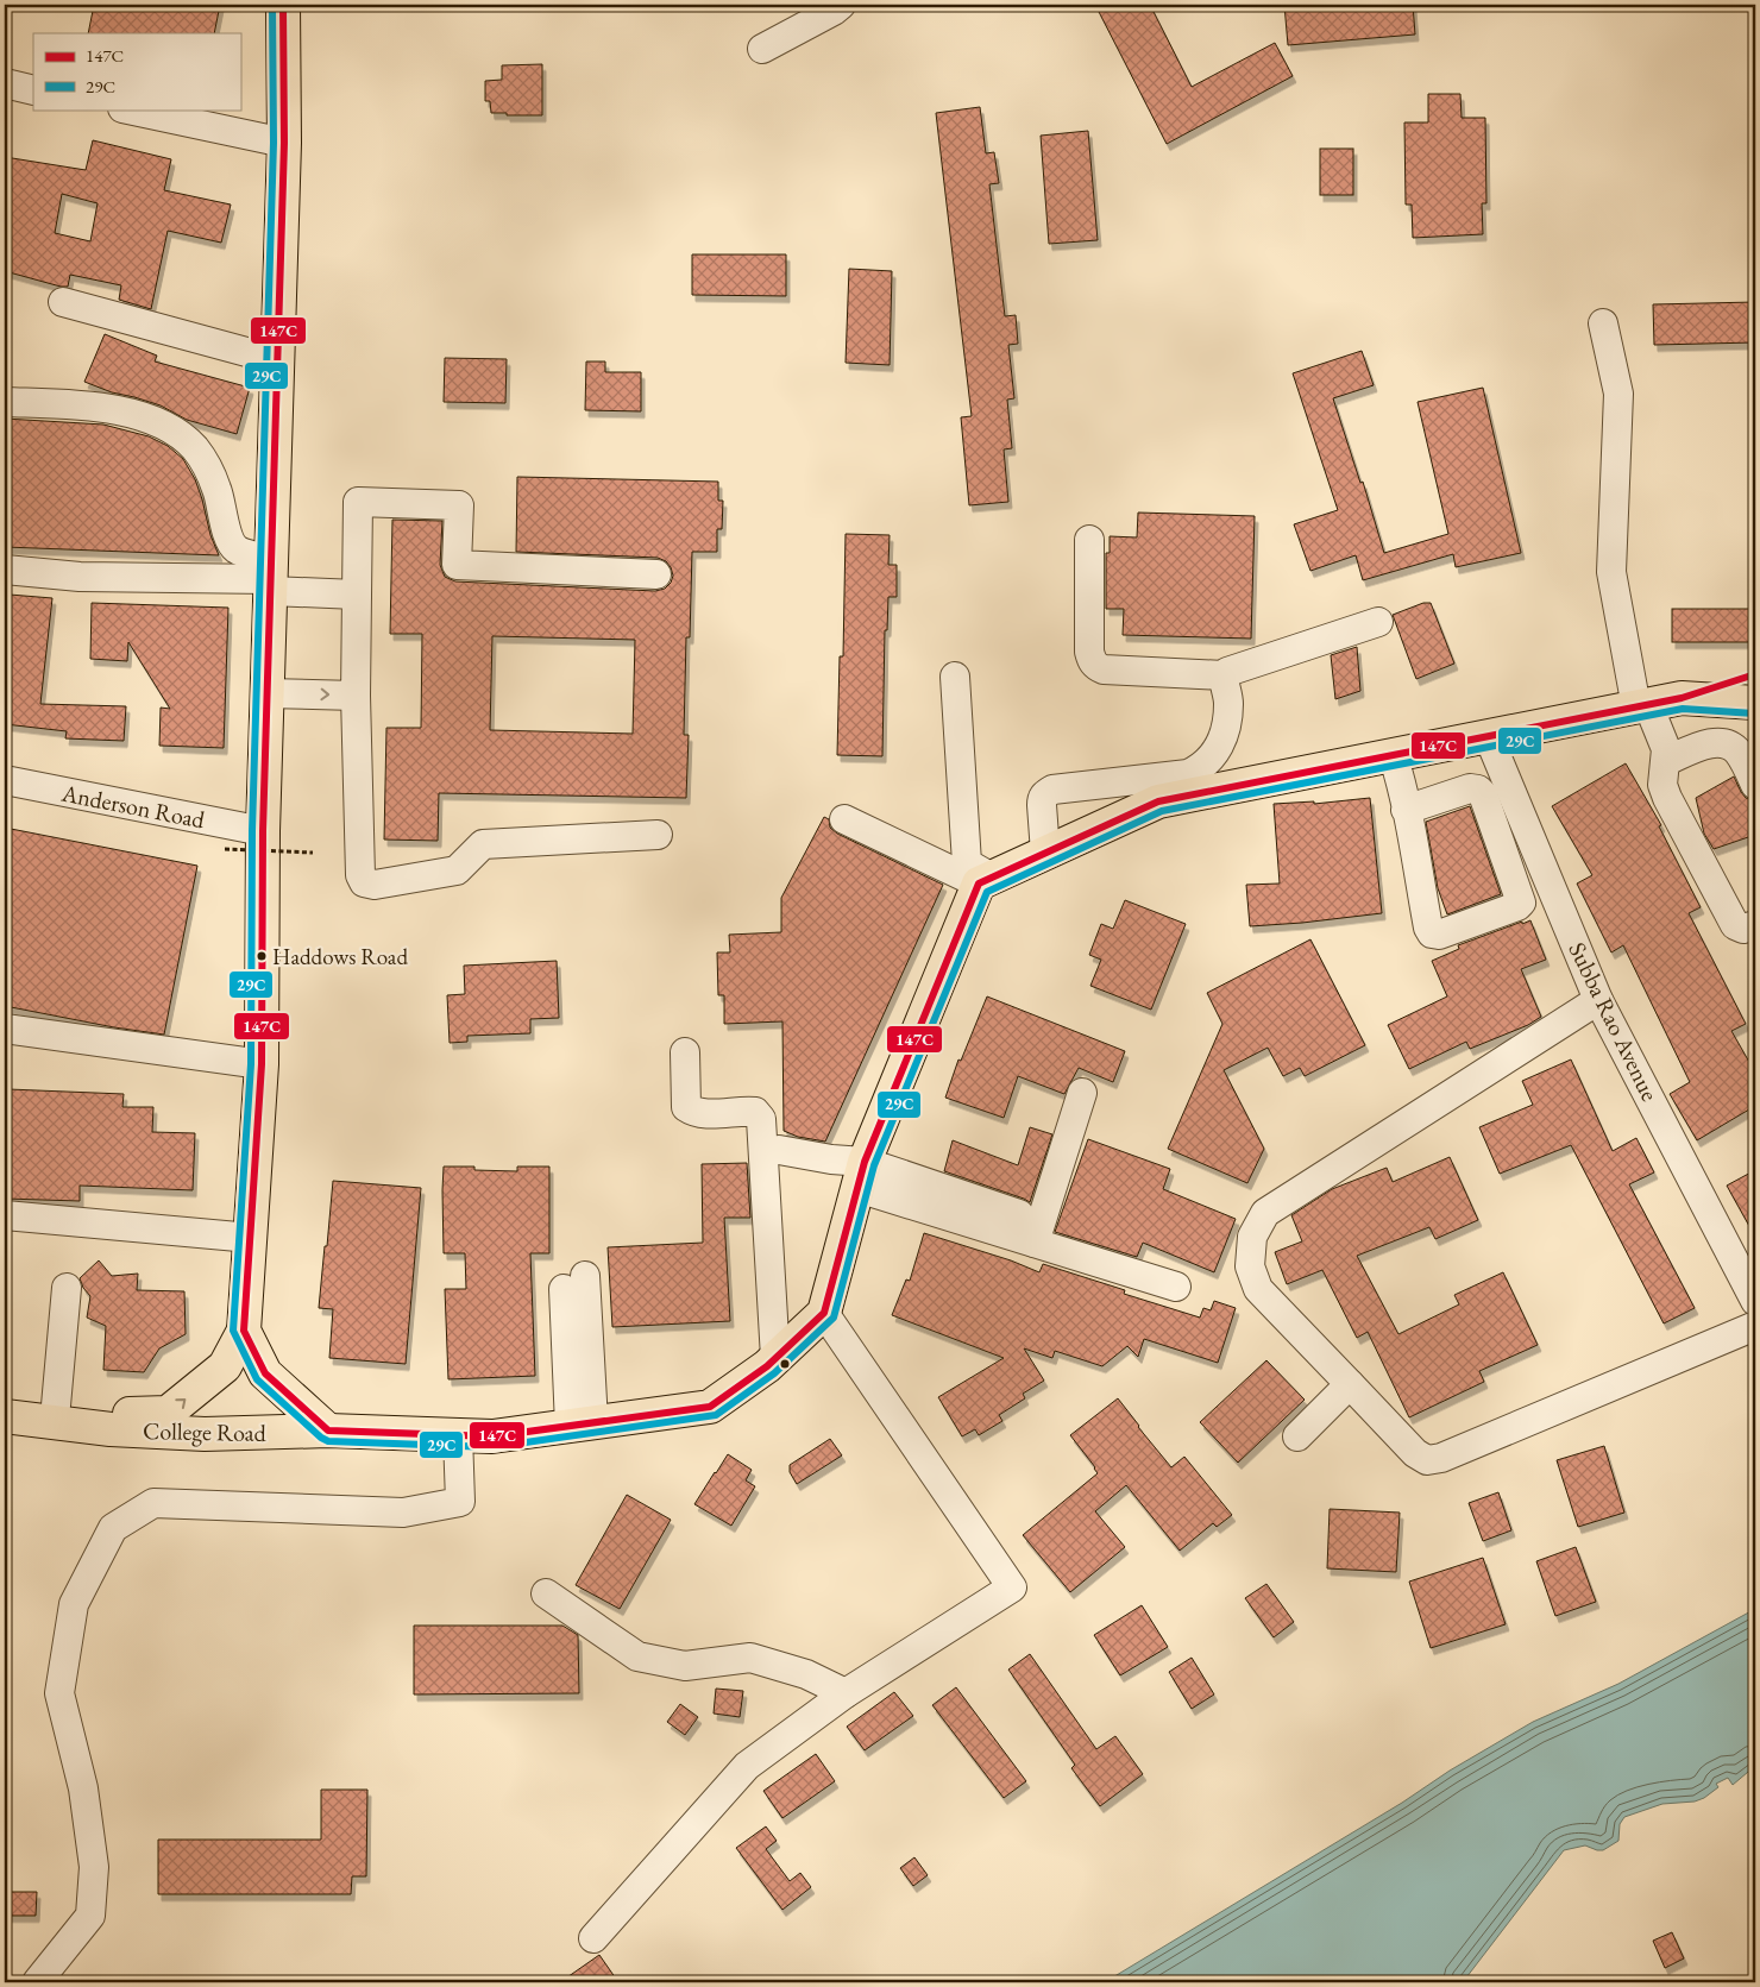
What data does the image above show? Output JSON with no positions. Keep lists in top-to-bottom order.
{
  "streets": {
    "main road": ["College Road"],
    "street": ["Anderson Road", "Subba Rao Avenue"]
  },
  "places": ["Haddows Road"],
  "lines": ["transit line 147C", "transit line 29C"],
  "legend": ["147C", "29C"]
}
